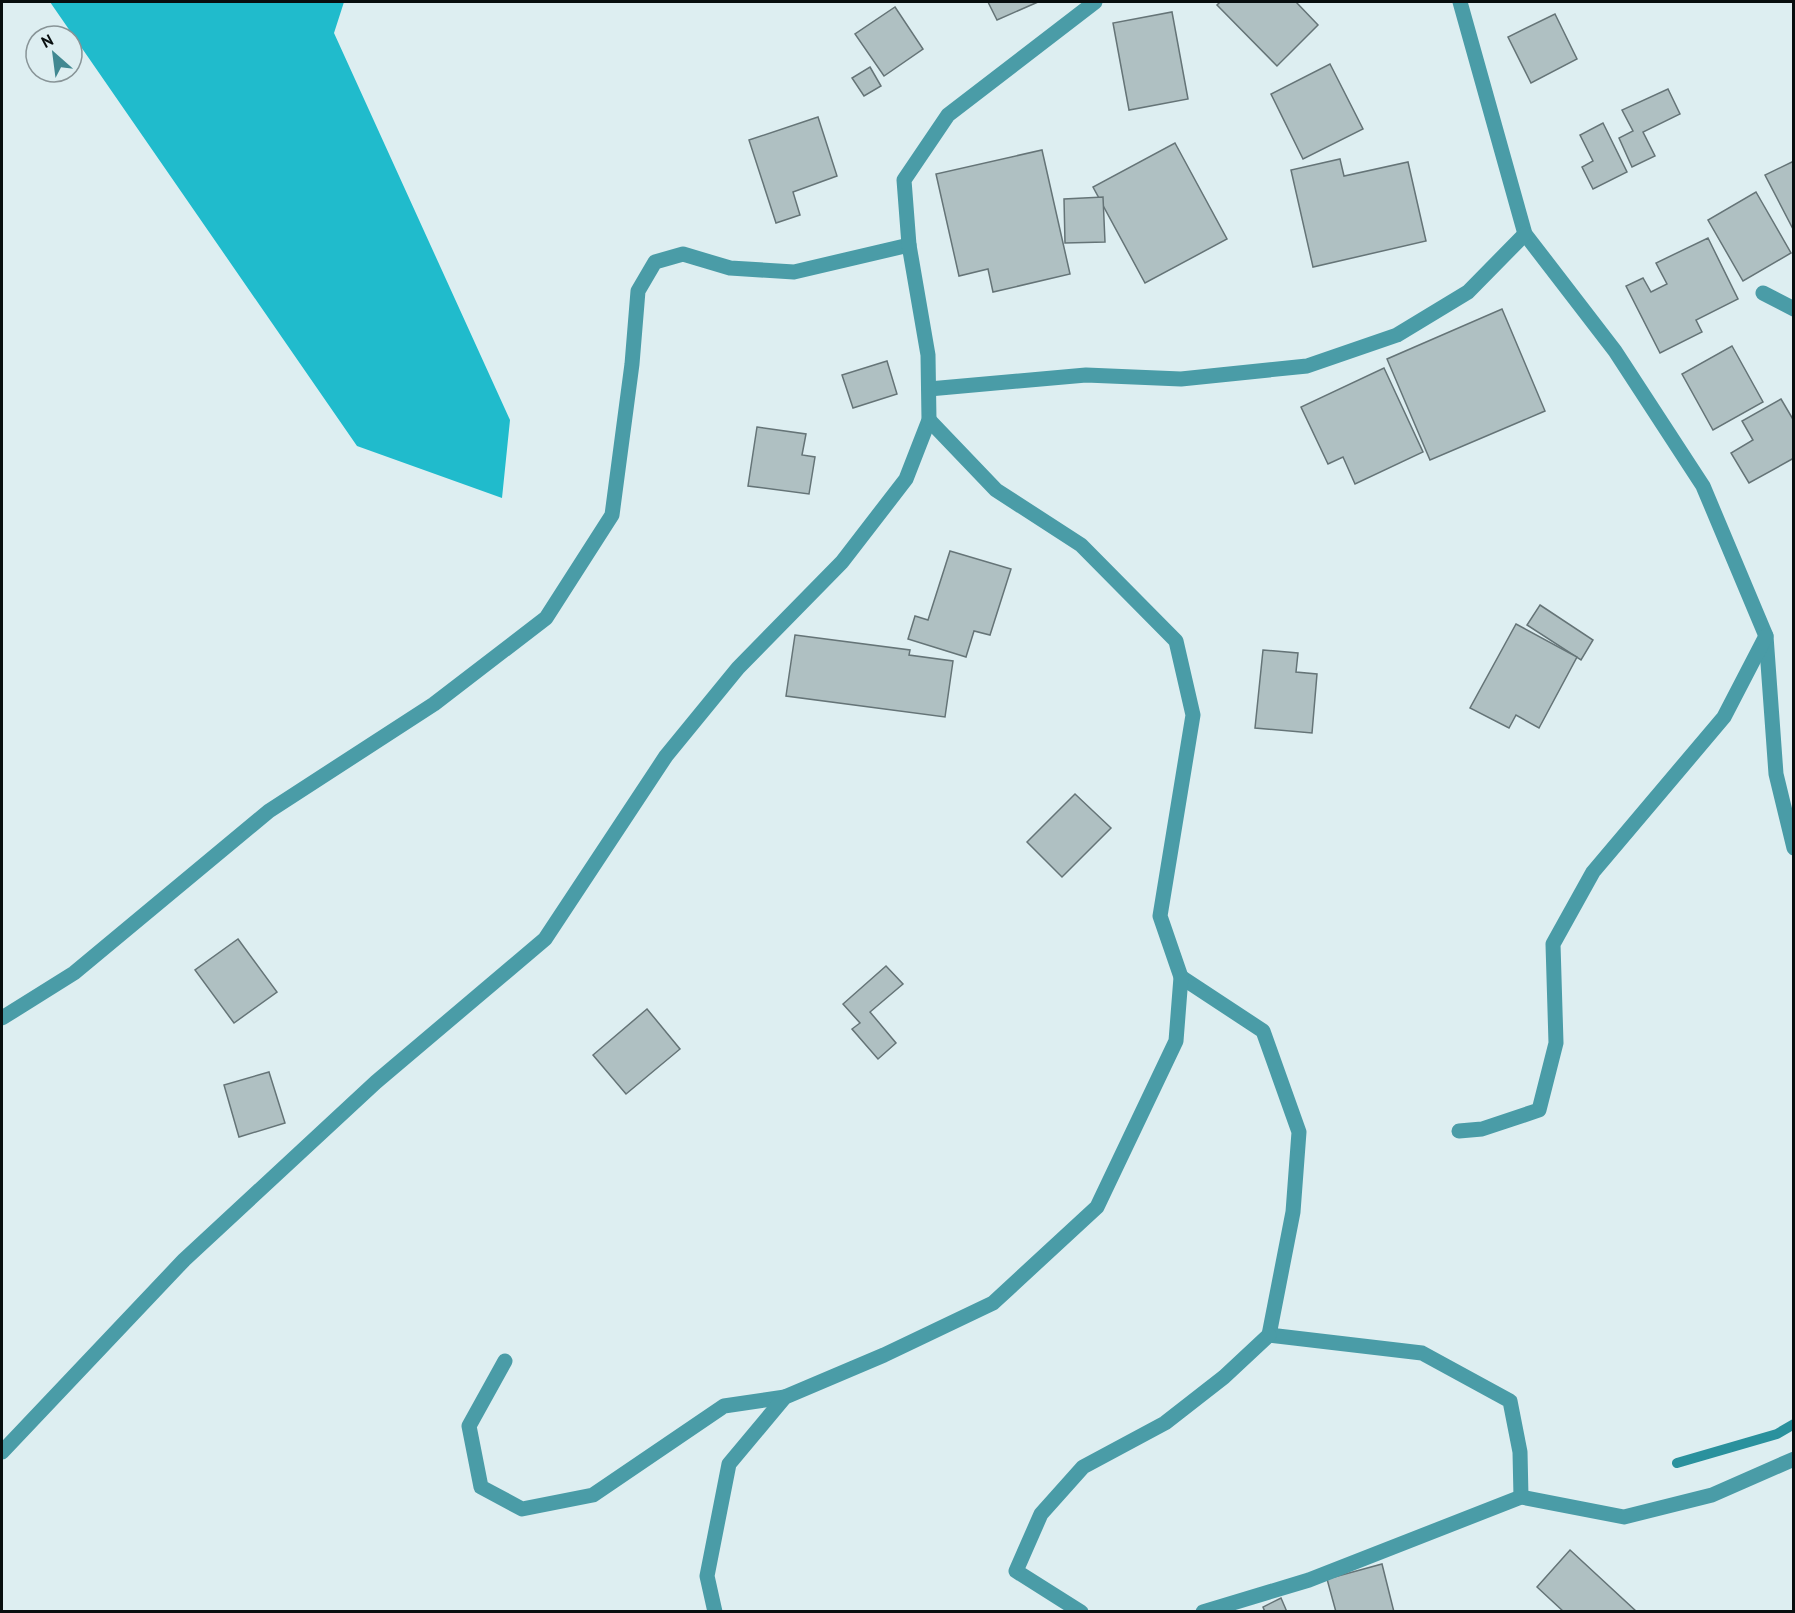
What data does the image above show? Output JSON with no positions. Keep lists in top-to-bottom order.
{
  "north": "top left"
}
